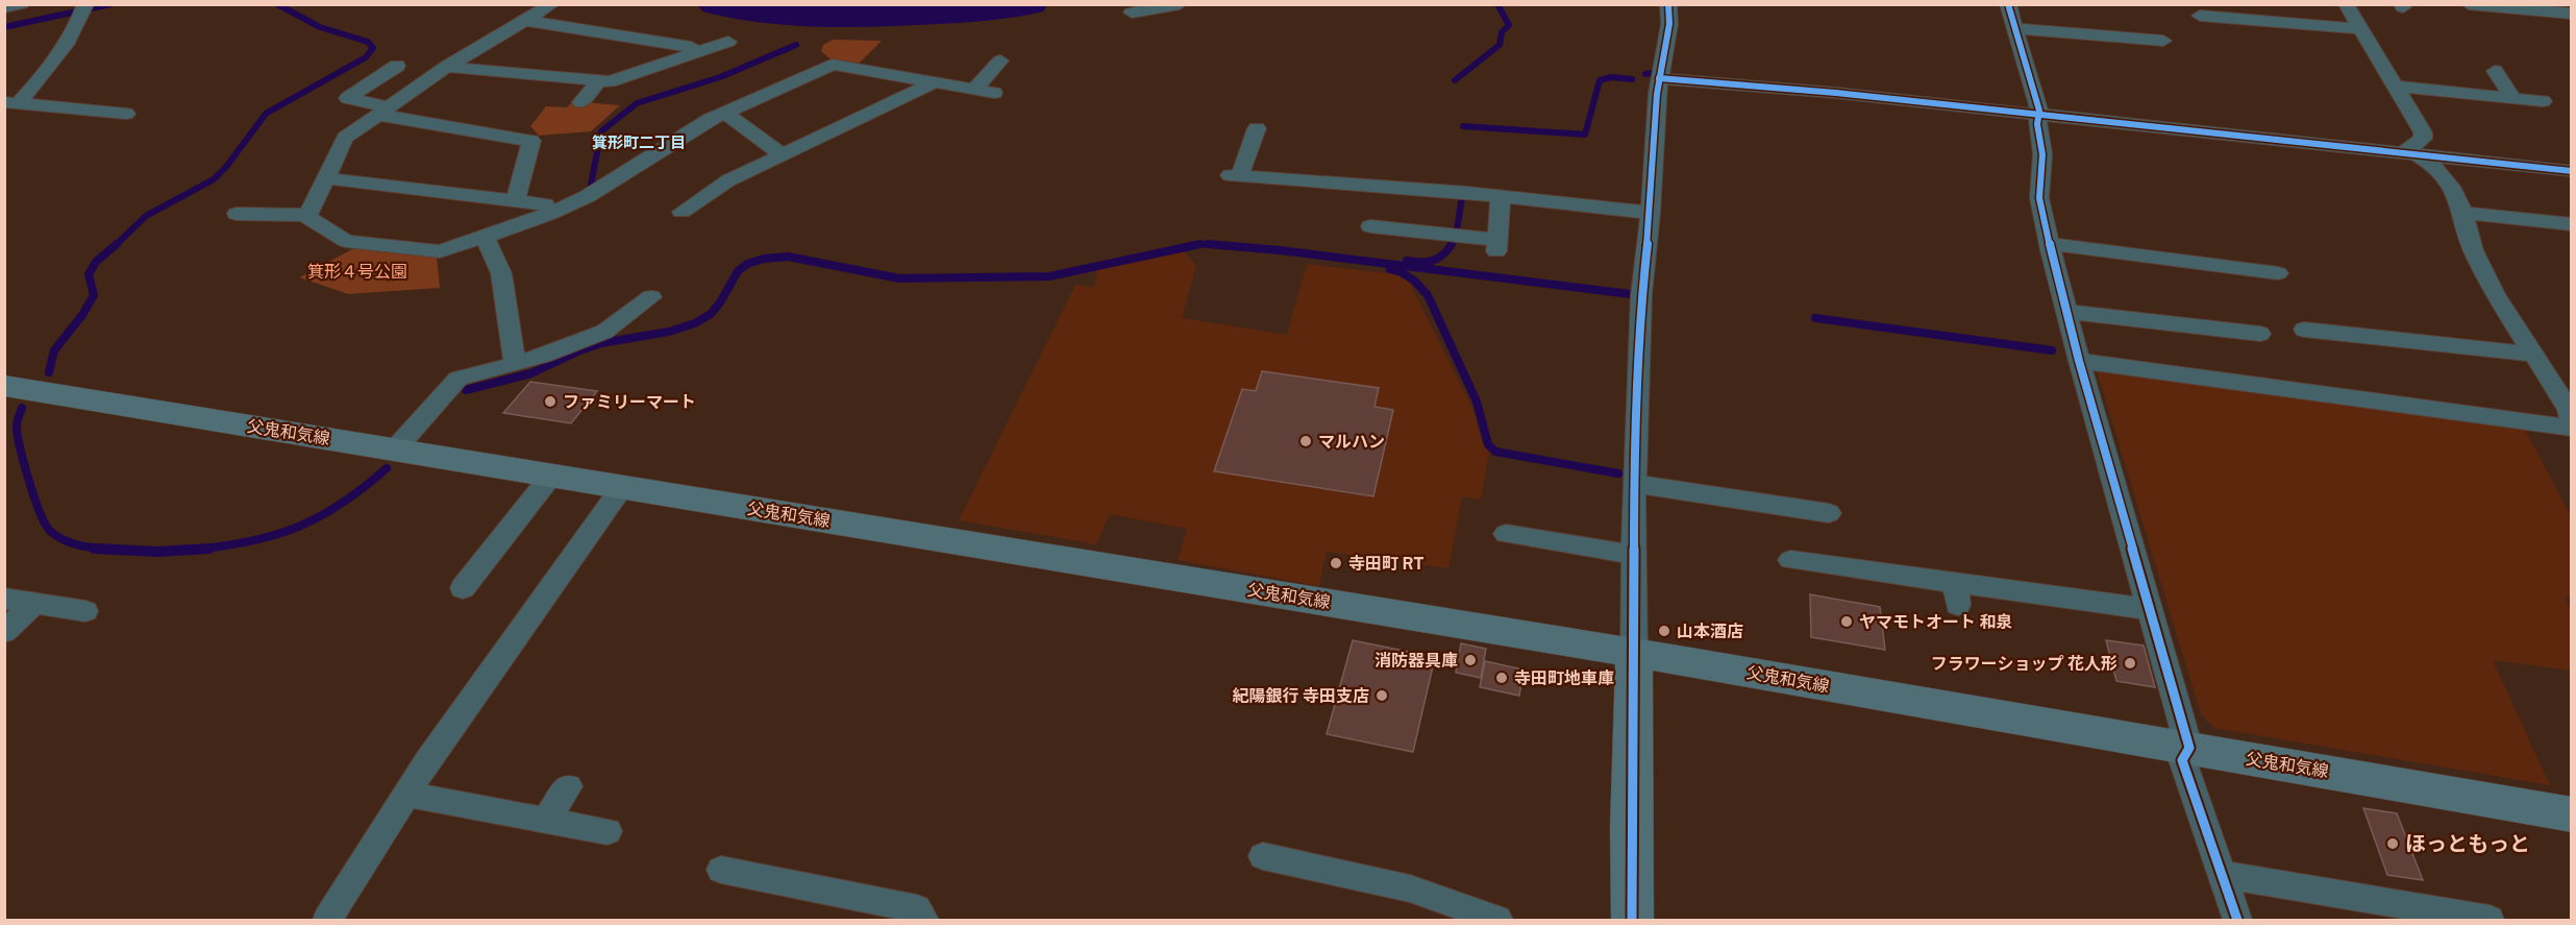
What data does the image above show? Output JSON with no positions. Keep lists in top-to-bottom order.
{
  "streets": {
    "main road": ["父鬼和気線"]
  },
  "districts": ["箕形町二丁目"],
  "parks": ["箕形４号公園"],
  "places": [
    "ファミリーマート",
    "マルハン",
    "寺田町 RT",
    "ヤマモトオート 和泉",
    "山本酒店",
    "消防器具庫",
    "フラワーショップ 花人形",
    "寺田町地車庫",
    "紀陽銀行 寺田支店",
    "ほっともっと"
  ]
}
